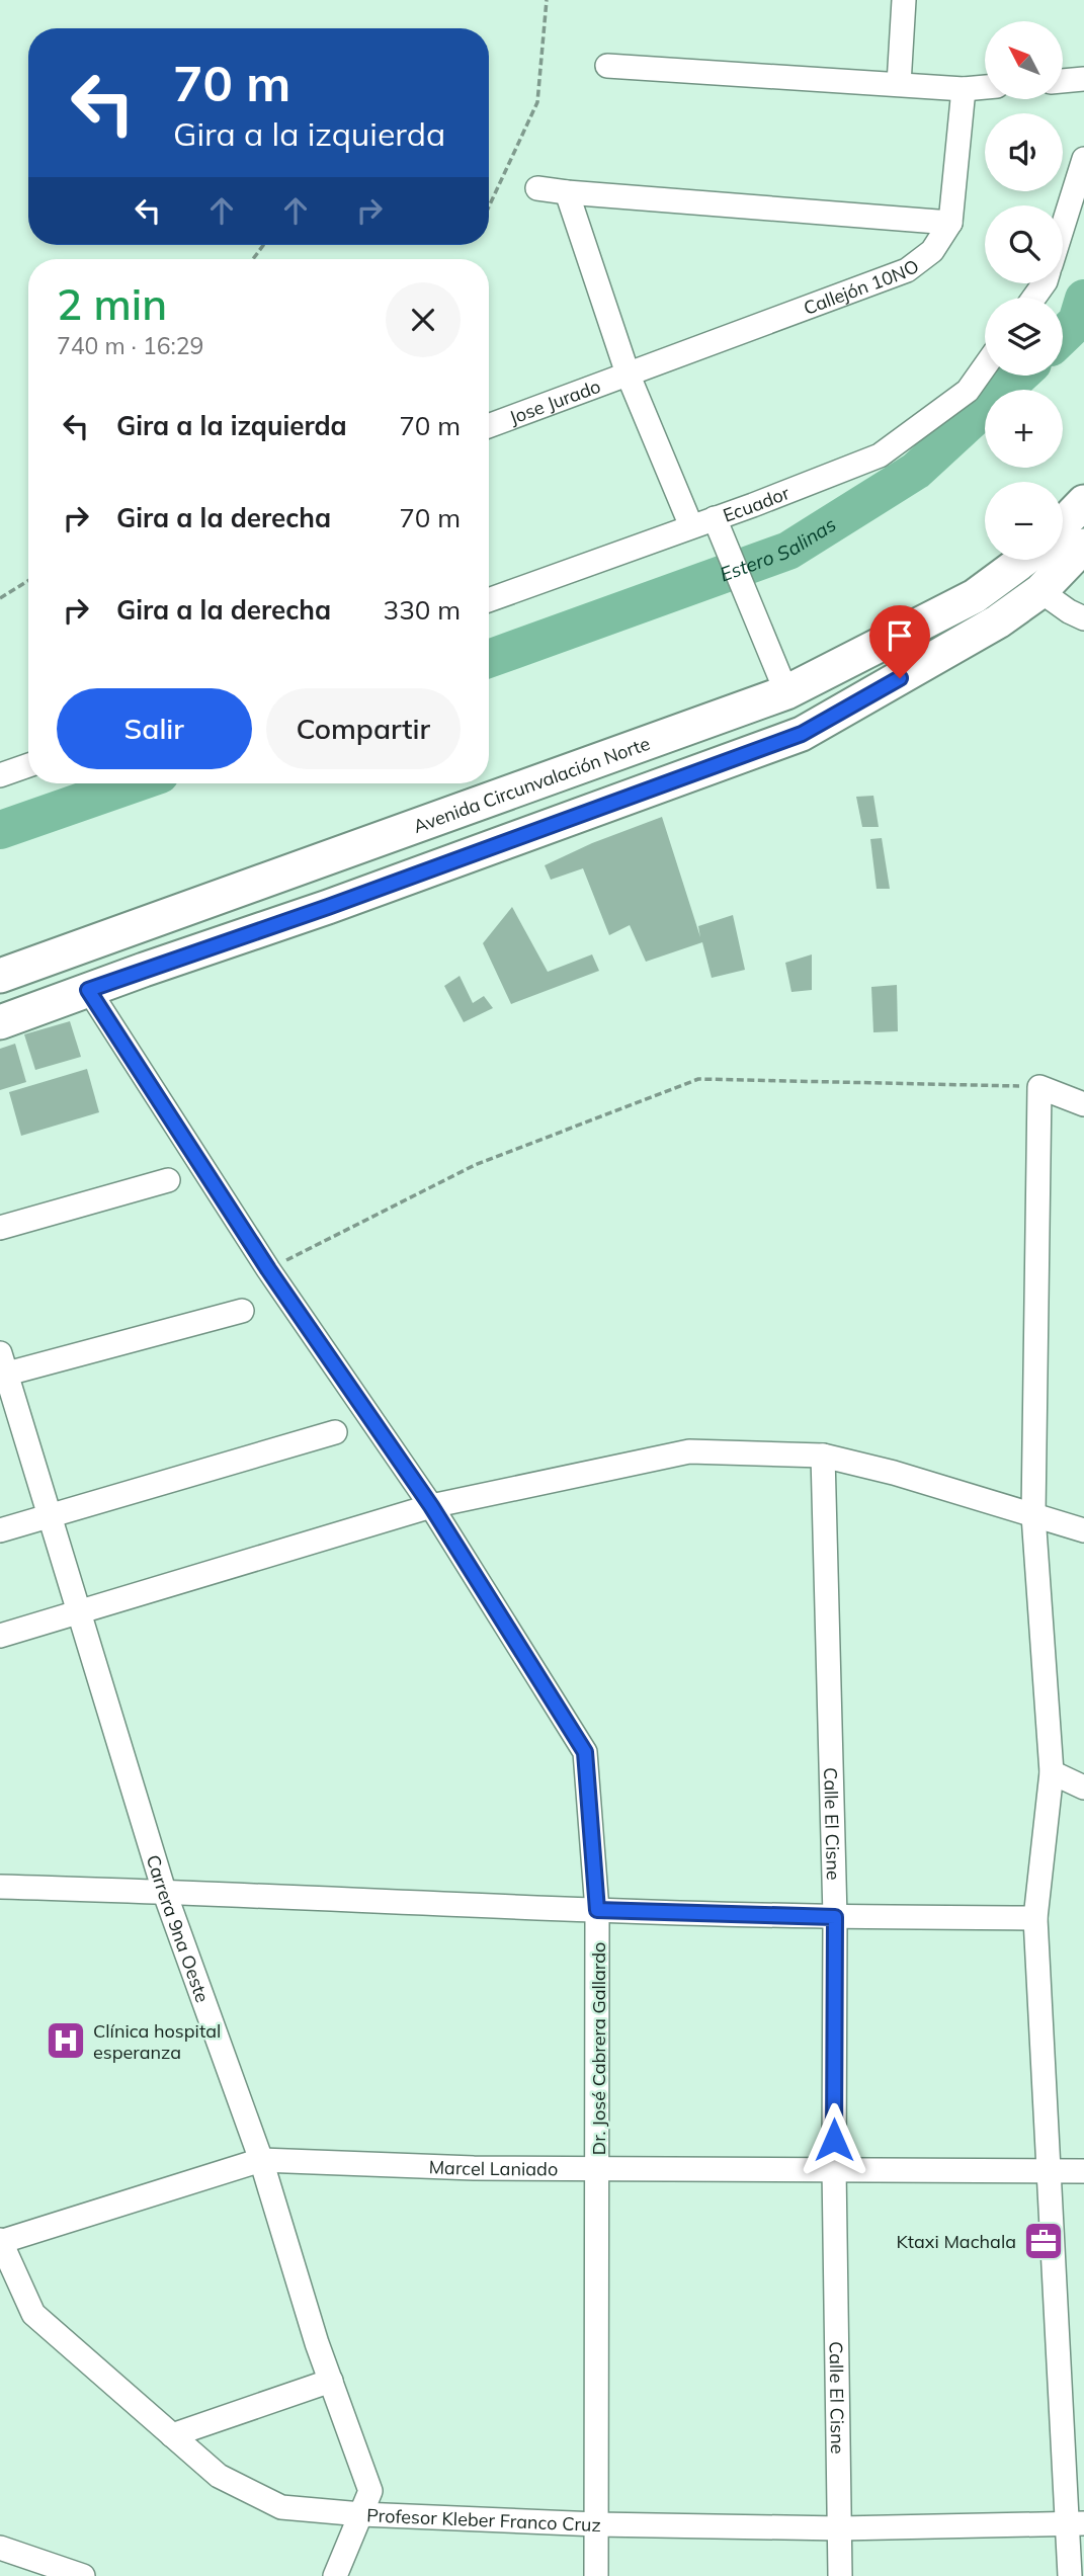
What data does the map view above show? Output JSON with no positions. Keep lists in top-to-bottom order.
{
  "streets": {
    "main road": ["Avenida Circunvalación Norte"],
    "street": [
      "Callejón 10NO",
      "Jose Jurado",
      "Ecuador",
      "Calle El Cisne",
      "Carrera 9na Oeste",
      "Dr. José Cabrera Gallardo",
      "Marcel Laniado",
      "Profesor Kleber Franco Cruz"
    ]
  },
  "crossings": [
    ["Callejón 10NO", "Jose Jurado"],
    ["Calle El Cisne", "Marcel Laniado"],
    ["Calle El Cisne", "Profesor Kleber Franco Cruz"],
    ["Carrera 9na Oeste", "Marcel Laniado"],
    ["Carrera 9na Oeste", "Profesor Kleber Franco Cruz"],
    ["Dr. José Cabrera Gallardo", "Marcel Laniado"],
    ["Dr. José Cabrera Gallardo", "Profesor Kleber Franco Cruz"],
    ["Marcel Laniado", "Profesor Kleber Franco Cruz"]
  ],
  "water": ["Estero Salinas"],
  "places": {
    "hospital": ["Clínica hospital esperanza"],
    "office": ["Ktaxi Machala"]
  },
  "north": "top left",
  "page": {
    "map_buttons": ["+", "−"],
    "turn": ["70 m", "Gira a la izquierda"],
    "heading": ["2 min", "740 m · 16:29"],
    "list": [
      {
        "name": "Gira a la izquierda",
        "value": "70 m"
      },
      {
        "name": "Gira a la derecha",
        "value": "70 m"
      },
      {
        "name": "Gira a la derecha",
        "value": "330 m"
      }
    ],
    "buttons": ["Salir", "Compartir"]
  }
}
